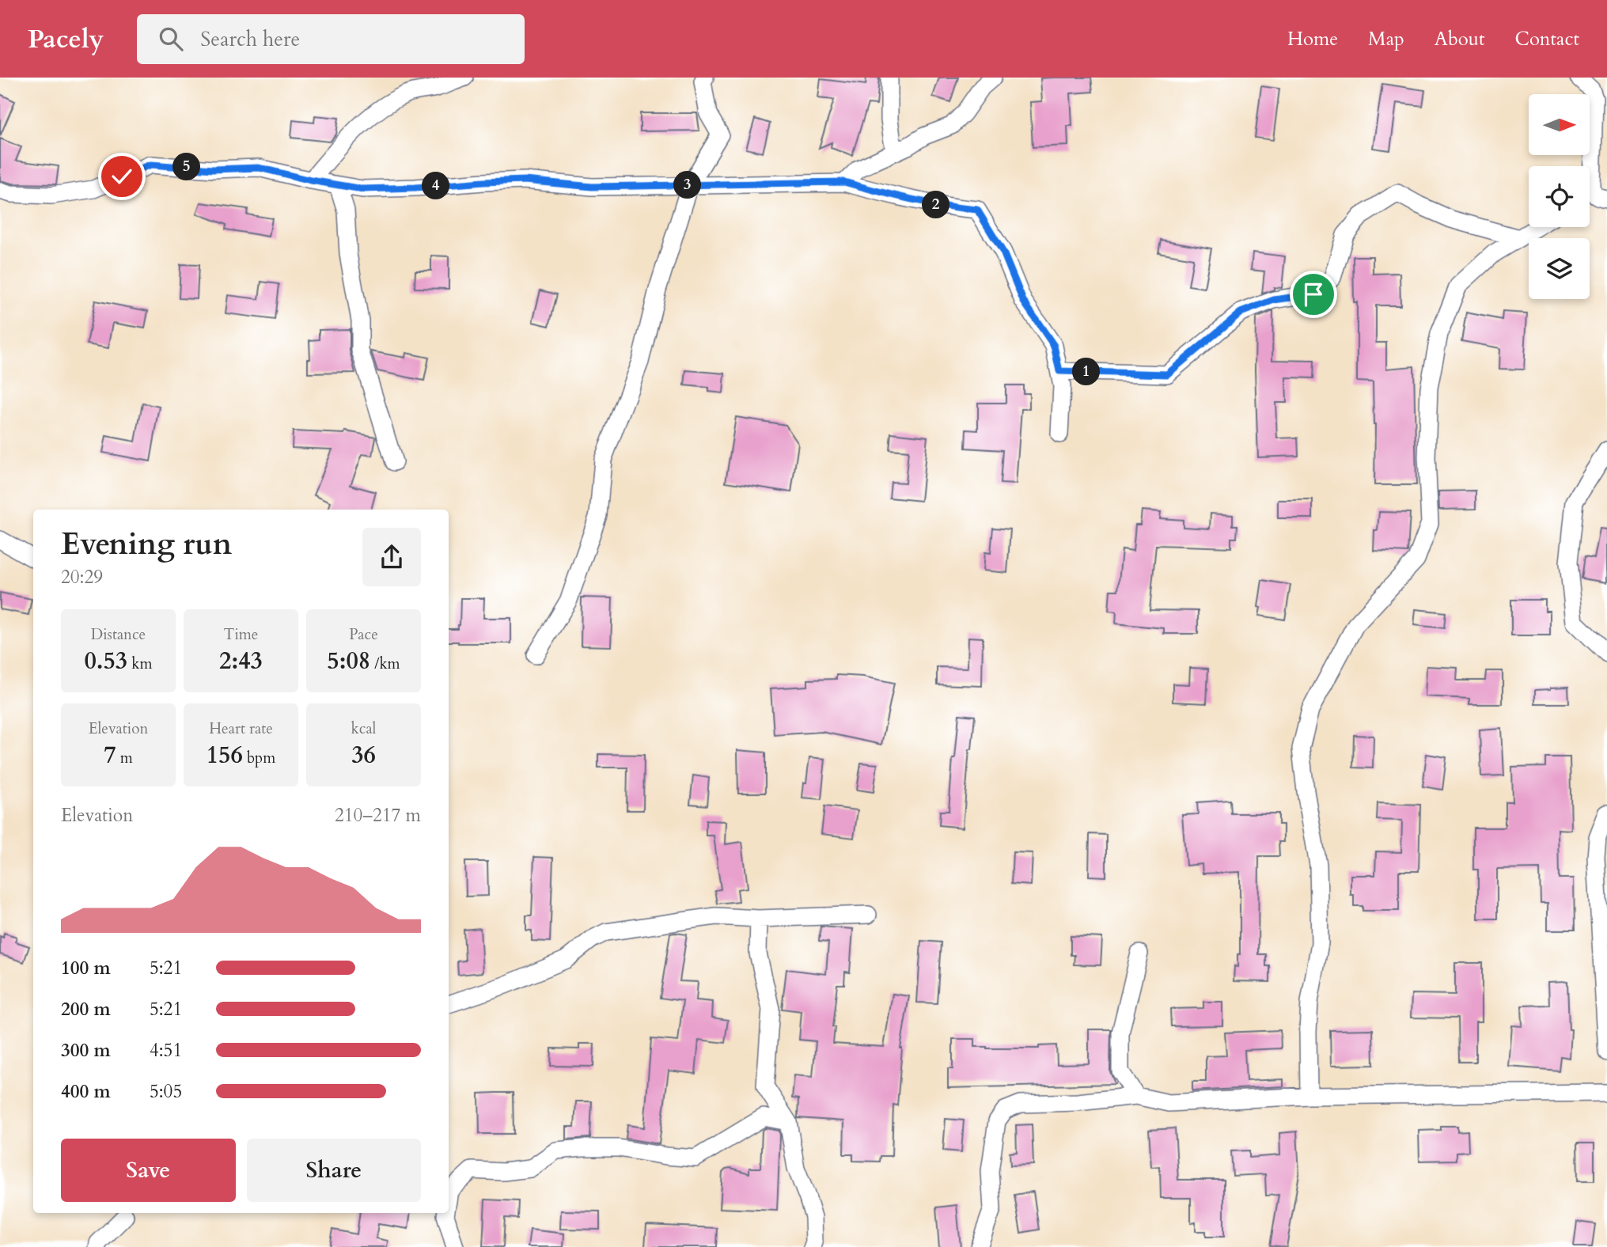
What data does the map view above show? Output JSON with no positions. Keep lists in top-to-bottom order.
{
  "north": "right",
  "page": {
    "header": "Pacely",
    "search": "Search here",
    "nav": [
      "Home",
      "Map",
      "About",
      "Contact"
    ],
    "pins": [
      "5",
      "3",
      "4",
      "2",
      "1"
    ],
    "heading": ["Evening run", "20:29"],
    "stats": [
      ["Distance", "0.53 km"],
      ["Time", "2:43"],
      ["Pace", "5:08 /km"],
      ["Elevation", "7 m"],
      ["Heart rate", "156 bpm"],
      ["kcal", "36"]
    ],
    "chart": ["Elevation", "210–217 m"],
    "list": [
      {
        "name": "100 m",
        "note": "5:21"
      },
      {
        "name": "200 m",
        "note": "5:21"
      },
      {
        "name": "300 m",
        "note": "4:51"
      },
      {
        "name": "400 m",
        "note": "5:05"
      }
    ],
    "buttons": ["Save", "Share"]
  }
}
